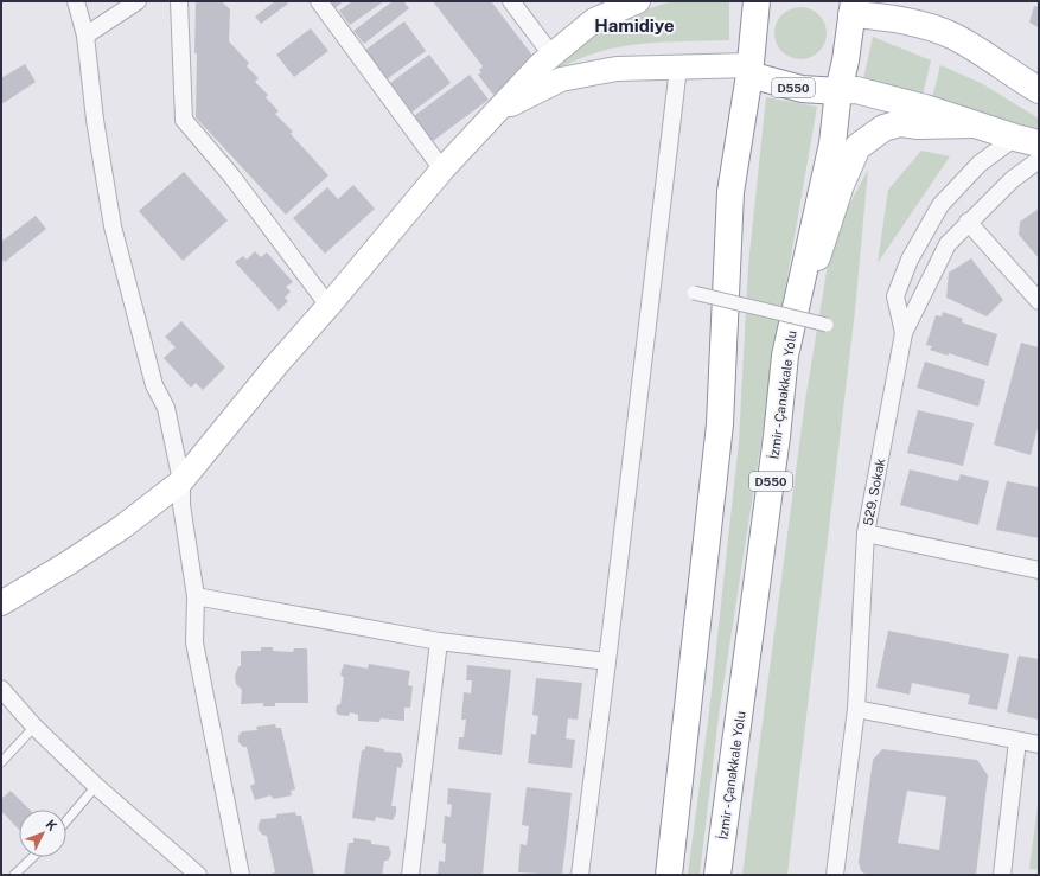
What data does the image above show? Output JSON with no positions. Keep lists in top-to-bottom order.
{
  "streets": {
    "main road": ["D550", "İzmir - Çanakkale Yolu"],
    "street": ["529. Sokak"]
  },
  "crossings": [
    ["D550", "İzmir - Çanakkale Yolu"]
  ],
  "districts": ["Hamidiye"],
  "north": "top right"
}
